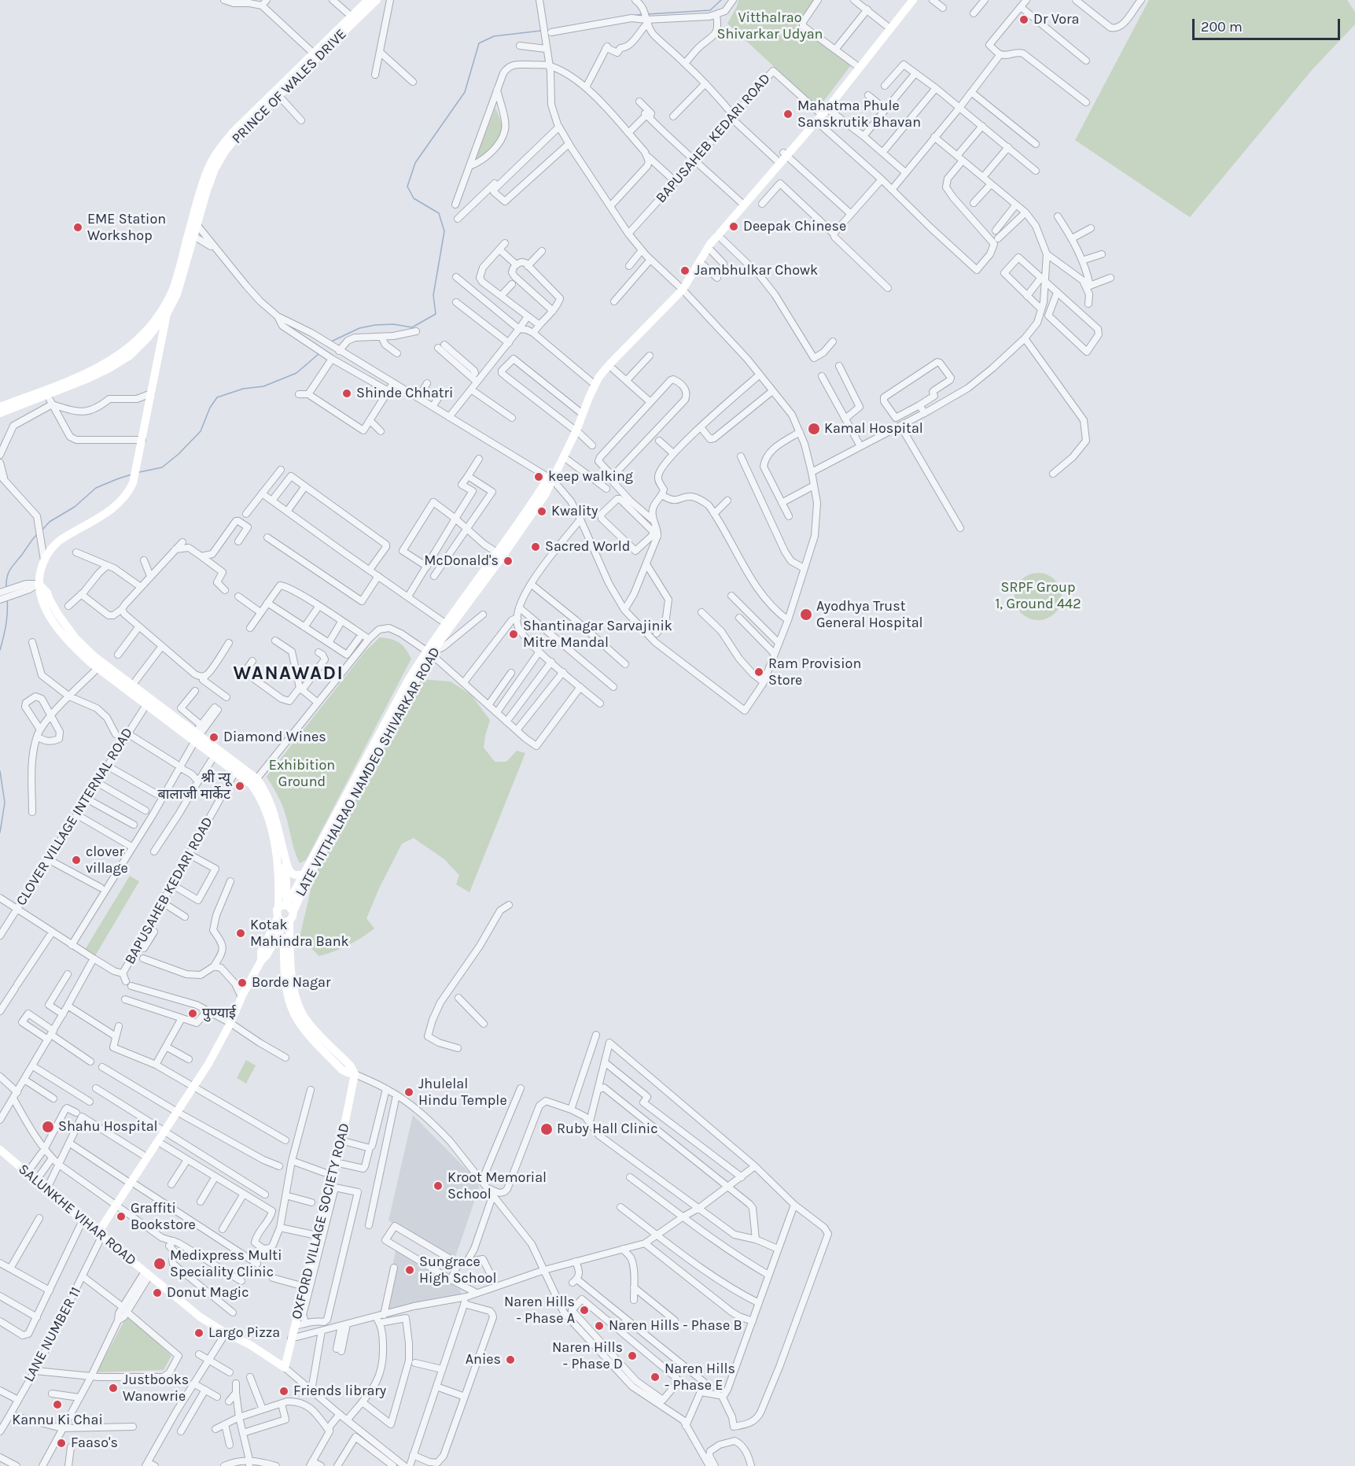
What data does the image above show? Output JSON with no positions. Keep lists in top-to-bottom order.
{
  "streets": {
    "street": [
      "PRINCE OF WALES DRIVE",
      "BAPUSAHEB KEDARI ROAD",
      "LATE VITTHALRAO NAMDEO SHIVARKAR ROAD",
      "CLOVER VILLAGE INTERNAL ROAD",
      "SALUNKHE VIHAR ROAD",
      "OXFORD VILLAGE SOCIETY ROAD",
      "LANE NUMBER 11"
    ]
  },
  "crossings": [
    ["BAPUSAHEB KEDARI ROAD", "LATE VITTHALRAO NAMDEO SHIVARKAR ROAD"],
    ["BAPUSAHEB KEDARI ROAD", "CLOVER VILLAGE INTERNAL ROAD"],
    ["SALUNKHE VIHAR ROAD", "OXFORD VILLAGE SOCIETY ROAD"],
    ["SALUNKHE VIHAR ROAD", "LANE NUMBER 11"]
  ],
  "districts": ["WANAWADI"],
  "parks": ["Vitthalrao Shivarkar Udyan", "SRPF Group 1, Ground 442", "Exhibition Ground"],
  "places": [
    "Dr Vora",
    "Mahatma Phule Sanskrutik Bhavan",
    "Deepak Chinese",
    "EME Station Workshop",
    "Jambhulkar Chowk",
    "Shinde Chhatri",
    "Kamal Hospital",
    "keep walking",
    "Kwality",
    "Sacred World",
    "McDonald's",
    "Ayodhya Trust General Hospital",
    "Shantinagar Sarvajinik Mitre Mandal",
    "Ram Provision Store",
    "Diamond Wines",
    "श्री न्यू बालाजी मार्केट",
    "clover village",
    "Kotak Mahindra Bank",
    "Borde Nagar",
    "पुण्याई",
    "Jhulelal Hindu Temple",
    "Shahu Hospital",
    "Ruby Hall Clinic",
    "Kroot Memorial School",
    "Graffiti Bookstore",
    "Medixpress Multi Speciality Clinic",
    "Sungrace High School",
    "Donut Magic",
    "Naren Hills - Phase A",
    "Naren Hills - Phase B",
    "Largo Pizza",
    "Naren Hills - Phase D",
    "Anies",
    "Naren Hills - Phase E",
    "Justbooks Wanowrie",
    "Friends library",
    "Kannu Ki Chai",
    "Faaso's"
  ],
  "scale_bar": "200 m"
}
